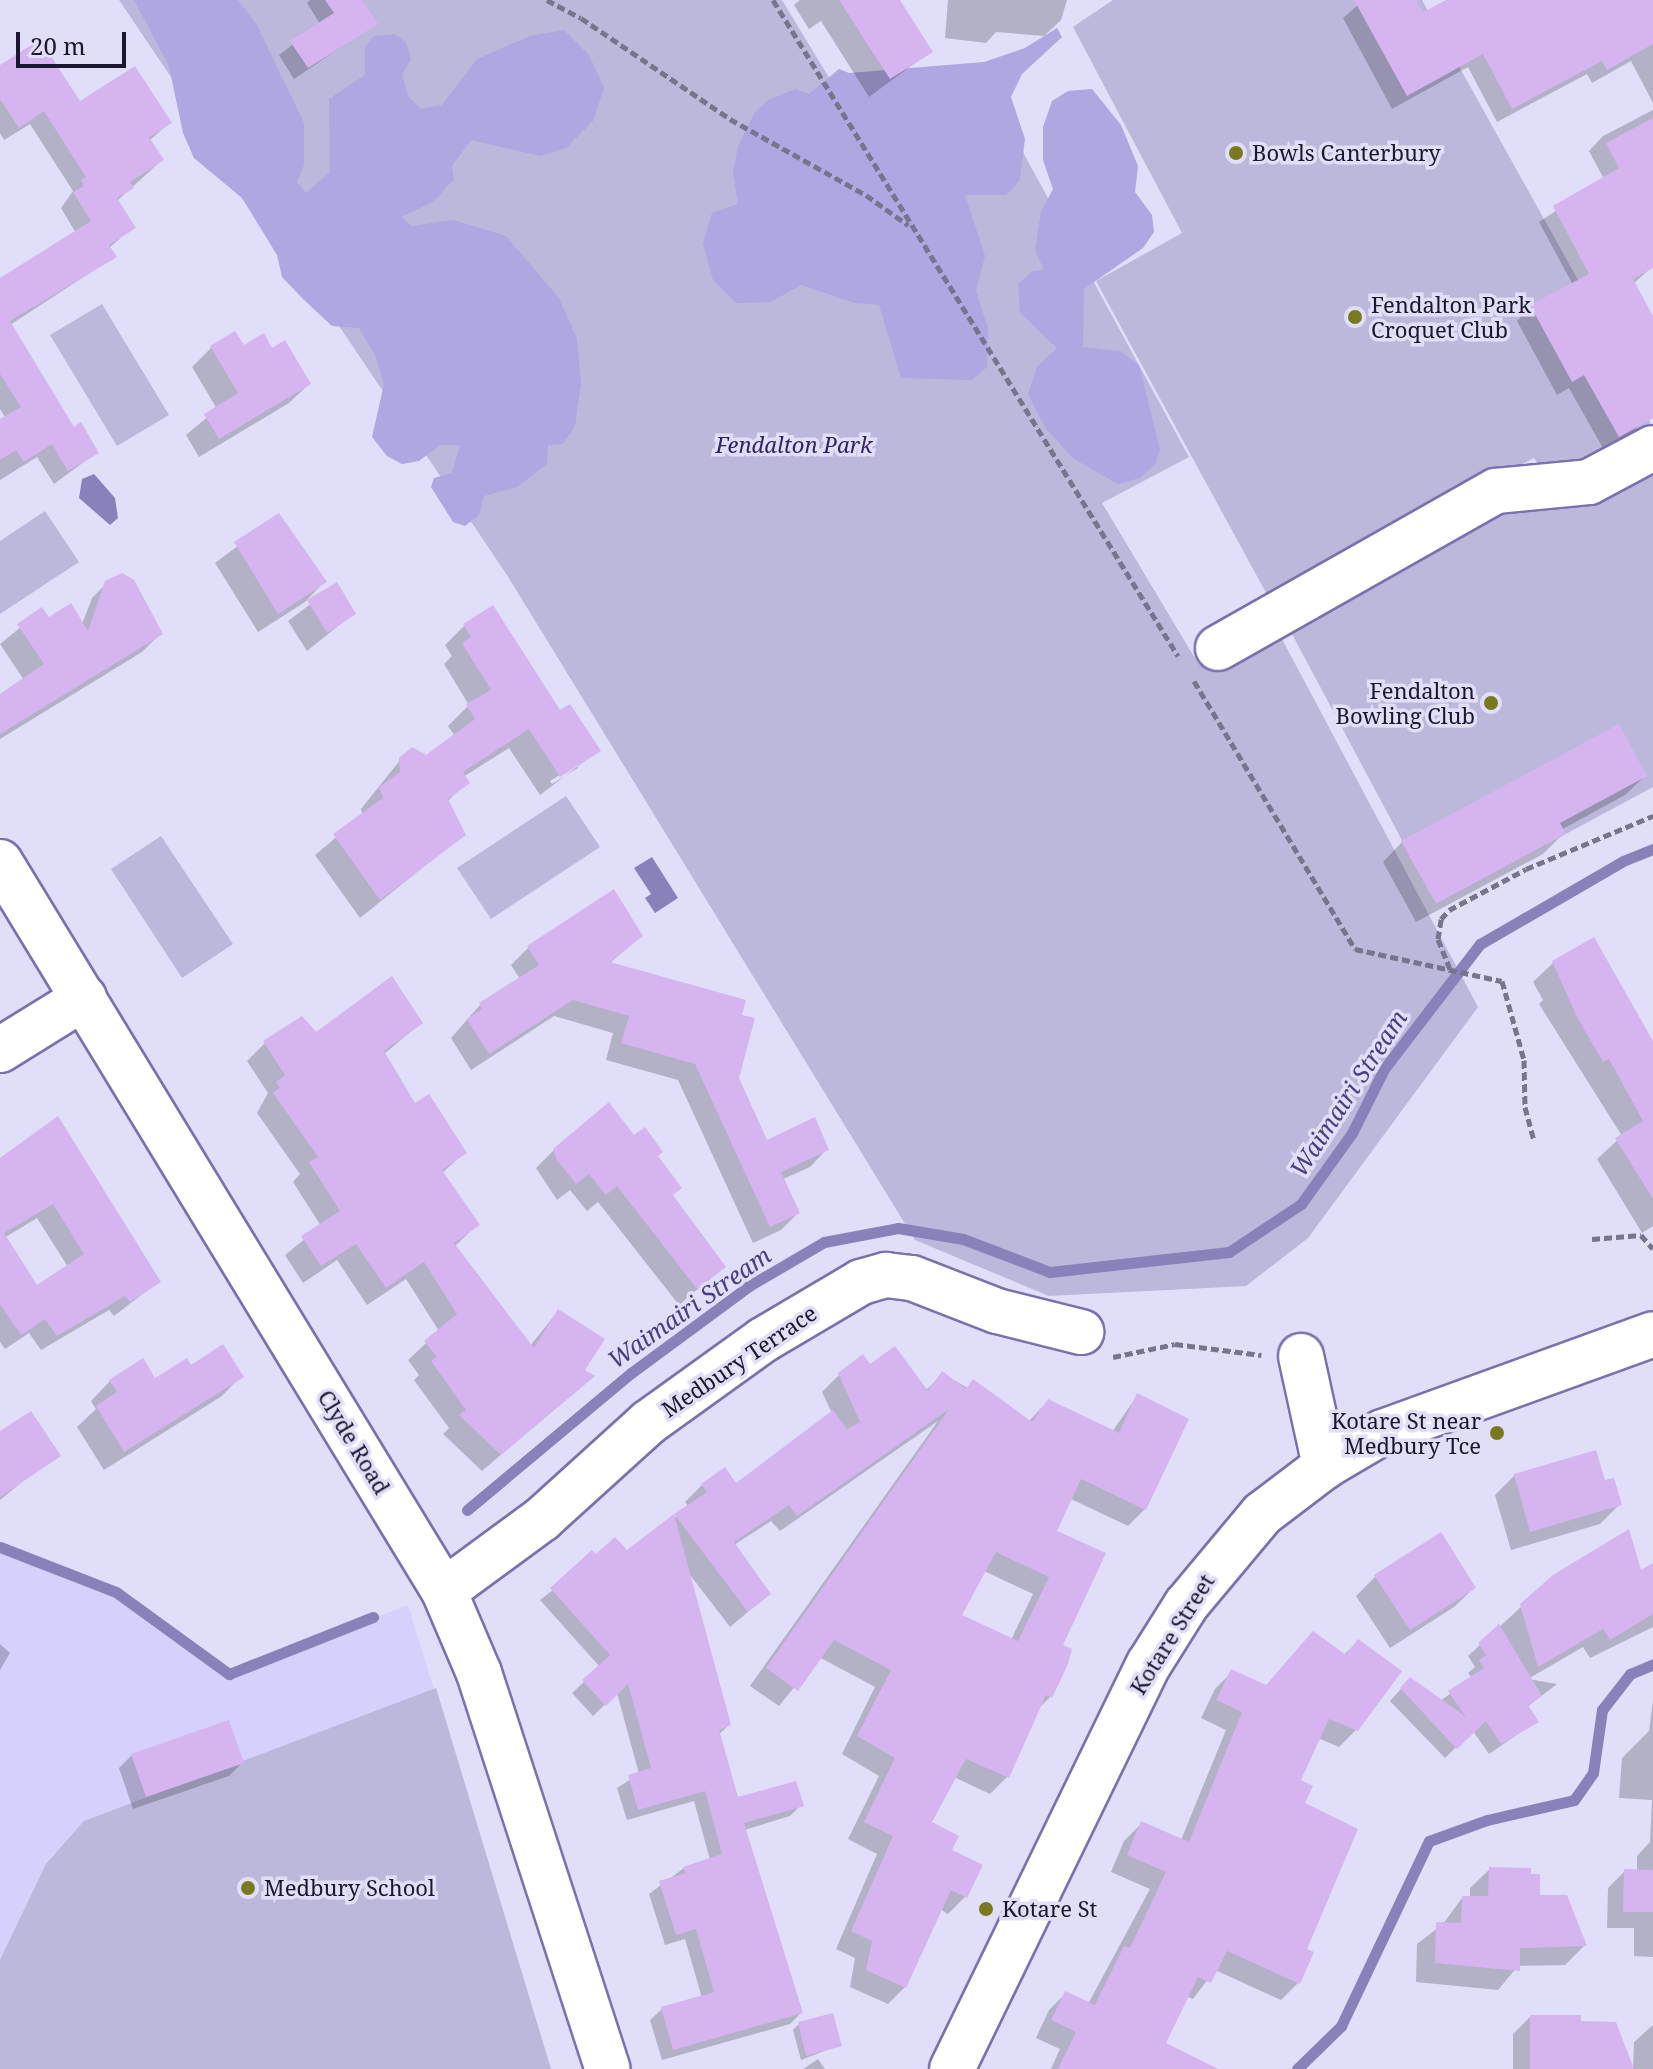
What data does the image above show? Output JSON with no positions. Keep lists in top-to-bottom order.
{
  "streets": {
    "street": ["Medbury Terrace", "Clyde Road", "Kotare Street"]
  },
  "crossings": [
    ["Medbury Terrace", "Clyde Road"]
  ],
  "water": ["Waimairi Stream"],
  "parks": ["Fendalton Park"],
  "places": [
    "Bowls Canterbury",
    "Fendalton Park Croquet Club",
    "Fendalton Bowling Club",
    "Kotare St near Medbury Tce",
    "Medbury School",
    "Kotare St"
  ],
  "scale_bar": "20 m"
}
